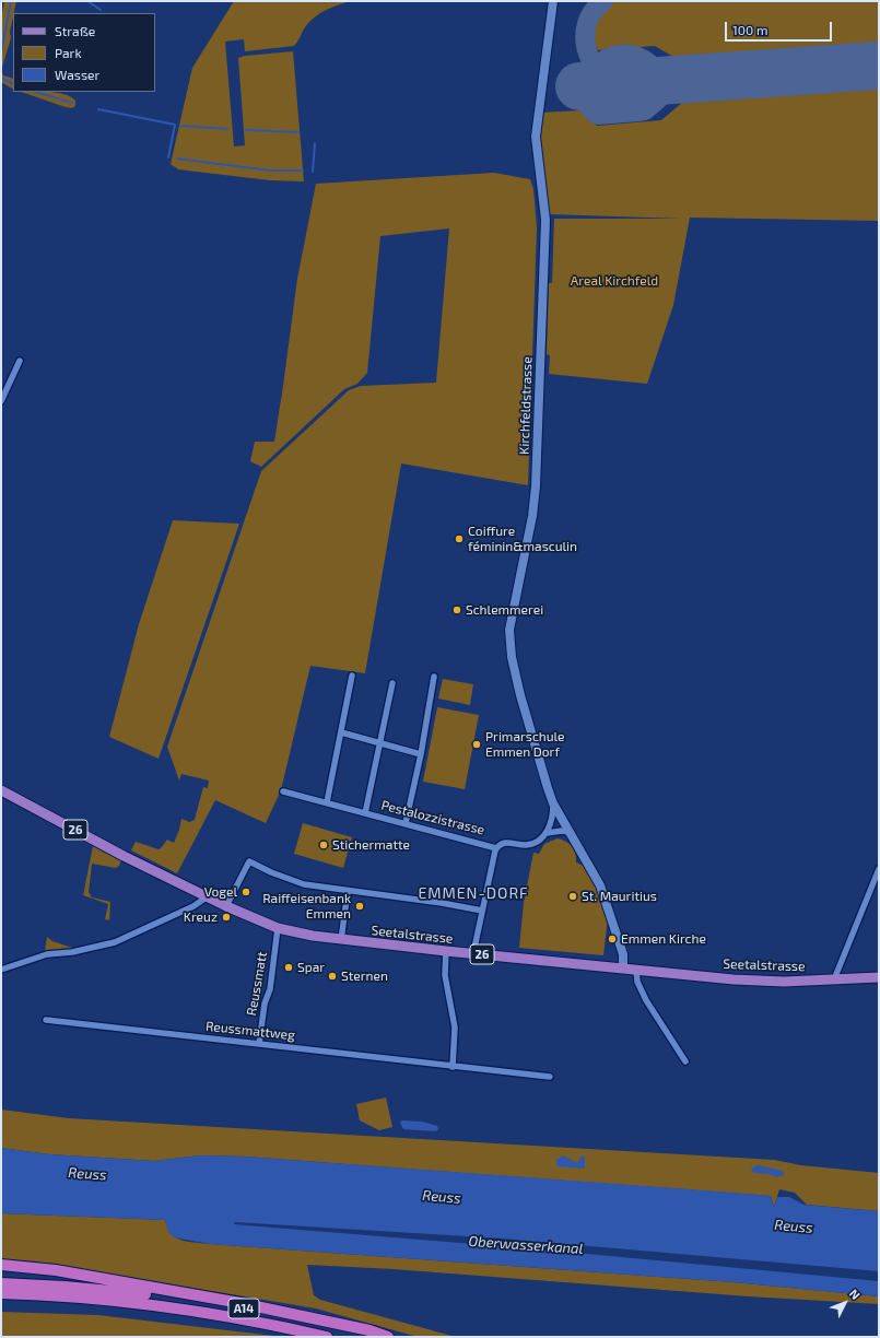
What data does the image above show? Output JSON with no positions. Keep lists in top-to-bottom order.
{
  "streets": {
    "highway": ["A14"],
    "main road": ["26", "Seetalstrasse"],
    "street": [
      "Kirchfeldstrasse",
      "Pestalozzistrasse",
      "Reussmatt",
      "Reussmattweg"
    ]
  },
  "crossings": [
    ["Kirchfeldstrasse", "Seetalstrasse"],
    ["Pestalozzistrasse", "Seetalstrasse"],
    ["Seetalstrasse", "Reussmatt"],
    ["Reussmatt", "Reussmattweg"]
  ],
  "districts": ["EMMEN-DORF"],
  "water": ["Reuss", "Oberwasserkanal"],
  "parks": ["Areal Kirchfeld"],
  "places": [
    "Coiffure féminin&masculin",
    "Schlemmerei",
    "Primarschule Emmen Dorf",
    "Stichermatte",
    "Vogel",
    "St. Mauritius",
    "Raiffeisenbank Emmen",
    "Kreuz",
    "Emmen Kirche",
    "Spar",
    "Sternen"
  ],
  "legend": ["Straße", "Park", "Wasser"],
  "scale_bar": "100 m",
  "north": "top right"
}
